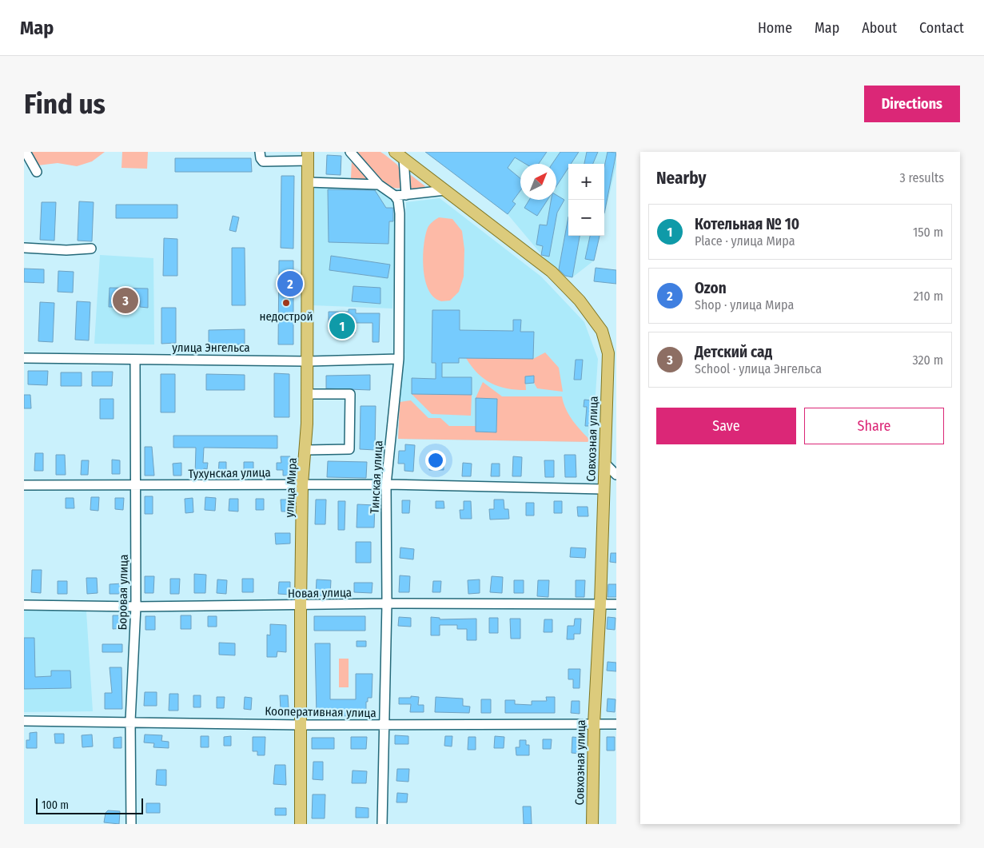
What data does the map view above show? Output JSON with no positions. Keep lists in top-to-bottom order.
{
  "streets": {
    "main road": ["Совхозная улица", "улица Мира"],
    "street": [
      "улица Энгельса",
      "Тухунская улица",
      "Тинская улица",
      "Боровая улица",
      "Новая улица",
      "Кооперативная улица"
    ]
  },
  "crossings": [
    ["улица Энгельса", "Тинская улица"],
    ["улица Энгельса", "улица Мира"],
    ["улица Энгельса", "Боровая улица"],
    ["Совхозная улица", "Тухунская улица"],
    ["Совхозная улица", "Новая улица"],
    ["Совхозная улица", "Кооперативная улица"],
    ["Тухунская улица", "Тинская улица"],
    ["Тухунская улица", "улица Мира"],
    ["Тухунская улица", "Боровая улица"],
    ["Тинская улица", "Новая улица"],
    ["Тинская улица", "Кооперативная улица"],
    ["улица Мира", "Новая улица"],
    ["улица Мира", "Кооперативная улица"],
    ["Боровая улица", "Новая улица"],
    ["Боровая улица", "Кооперативная улица"]
  ],
  "places": ["недострой"],
  "scale_bar": "100 m",
  "north": "top right",
  "page": {
    "header": "Map",
    "nav": [
      "Home",
      "Map",
      "About",
      "Contact"
    ],
    "buttons": [
      "Directions",
      ["Save", "Share"]
    ],
    "title": "Find us",
    "heading": ["Nearby", "3 results"],
    "map_buttons": ["+", "−"],
    "list": [
      {
        "mark": "1",
        "name": "Котельная № 10",
        "note": "Place · улица Мира",
        "value": "150 m"
      },
      {
        "mark": "2",
        "name": "Ozon",
        "note": "Shop · улица Мира",
        "value": "210 m"
      },
      {
        "mark": "3",
        "name": "Детский сад",
        "note": "School · улица Энгельса",
        "value": "320 m"
      }
    ],
    "pins": ["2", "3", "1"],
    "scale": "100 m"
  }
}
